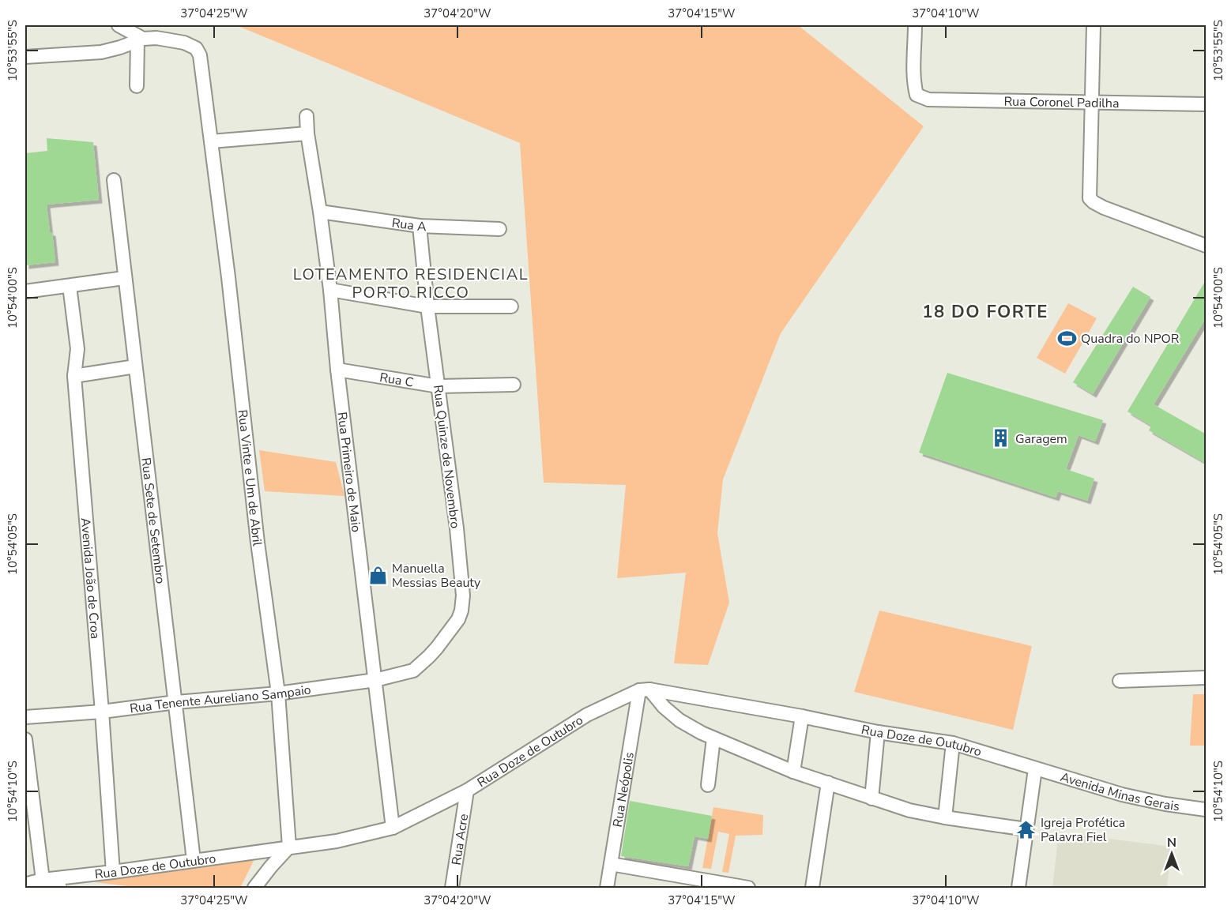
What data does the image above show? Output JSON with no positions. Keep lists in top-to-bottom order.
{
  "streets": {
    "street": [
      "Rua Coronel Padilha",
      "Rua A",
      "Rua C",
      "Rua Quinze de Novembro",
      "Rua Primeiro de Maio",
      "Rua Vinte e Um de Abril",
      "Rua Sete de Setembro",
      "Avenida João de Croa",
      "Rua Tenente Aureliano Sampaio",
      "Rua Doze de Outubro",
      "Rua Neópolis",
      "Avenida Minas Gerais",
      "Rua Acre"
    ]
  },
  "crossings": [
    ["Rua A", "Rua Quinze de Novembro"],
    ["Rua A", "Rua Primeiro de Maio"],
    ["Rua C", "Rua Quinze de Novembro"],
    ["Rua C", "Rua Primeiro de Maio"],
    ["Rua Quinze de Novembro", "Rua Tenente Aureliano Sampaio"],
    ["Rua Primeiro de Maio", "Rua Tenente Aureliano Sampaio"],
    ["Rua Primeiro de Maio", "Rua Doze de Outubro"],
    ["Rua Vinte e Um de Abril", "Rua Tenente Aureliano Sampaio"],
    ["Rua Vinte e Um de Abril", "Rua Doze de Outubro"],
    ["Rua Sete de Setembro", "Rua Tenente Aureliano Sampaio"],
    ["Rua Sete de Setembro", "Rua Doze de Outubro"],
    ["Avenida João de Croa", "Rua Tenente Aureliano Sampaio"],
    ["Avenida João de Croa", "Rua Doze de Outubro"],
    ["Rua Doze de Outubro", "Rua Neópolis"],
    ["Rua Doze de Outubro", "Avenida Minas Gerais"],
    ["Rua Doze de Outubro", "Rua Acre"]
  ],
  "districts": ["LOTEAMENTO RESIDENCIAL PORTO RICCO", "18 DO FORTE"],
  "places": {
    "sports": ["Quadra do NPOR"],
    "building": ["Garagem"],
    "shop": ["Manuella Messias Beauty"],
    "temple": ["Igreja Profética Palavra Fiel"]
  },
  "north": "top",
  "coordinates": [
    "37°04'25\"W",
    "37°04'20\"W",
    "37°04'15\"W",
    "37°04'10\"W",
    "10°53'55\"S",
    "10°54'00\"S",
    "10°54'05\"S",
    "10°54'10\"S"
  ]
}
